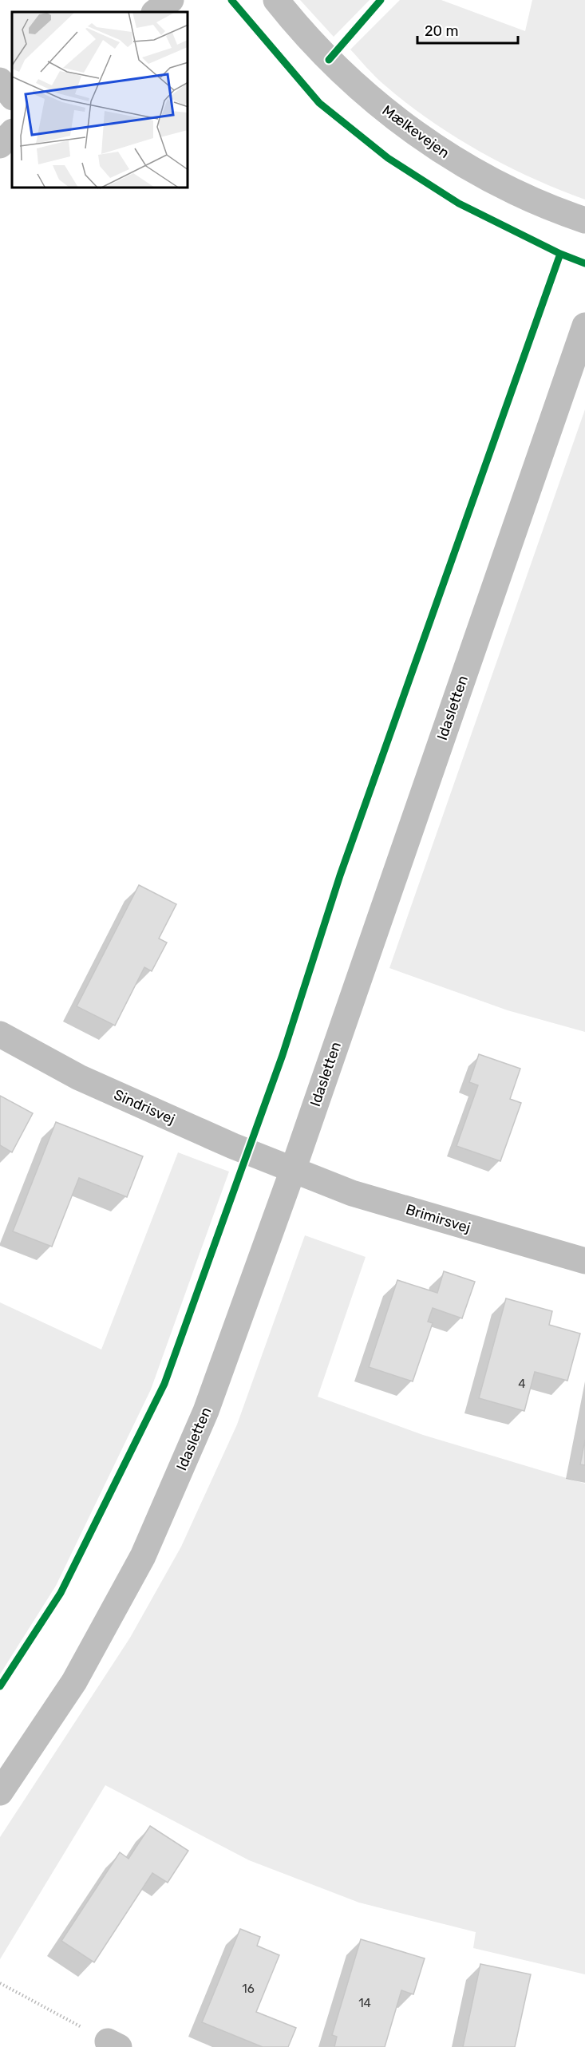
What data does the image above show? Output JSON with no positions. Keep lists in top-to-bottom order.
{
  "streets": {
    "street": [
      "Mælkevejen",
      "Idasletten",
      "Sindrisvej",
      "Brimirsvej"
    ]
  },
  "crossings": [
    ["Idasletten", "Sindrisvej"],
    ["Idasletten", "Brimirsvej"],
    ["Sindrisvej", "Brimirsvej"]
  ],
  "house_numbers": ["4", "16", "14"],
  "scale_bar": "20 m"
}
